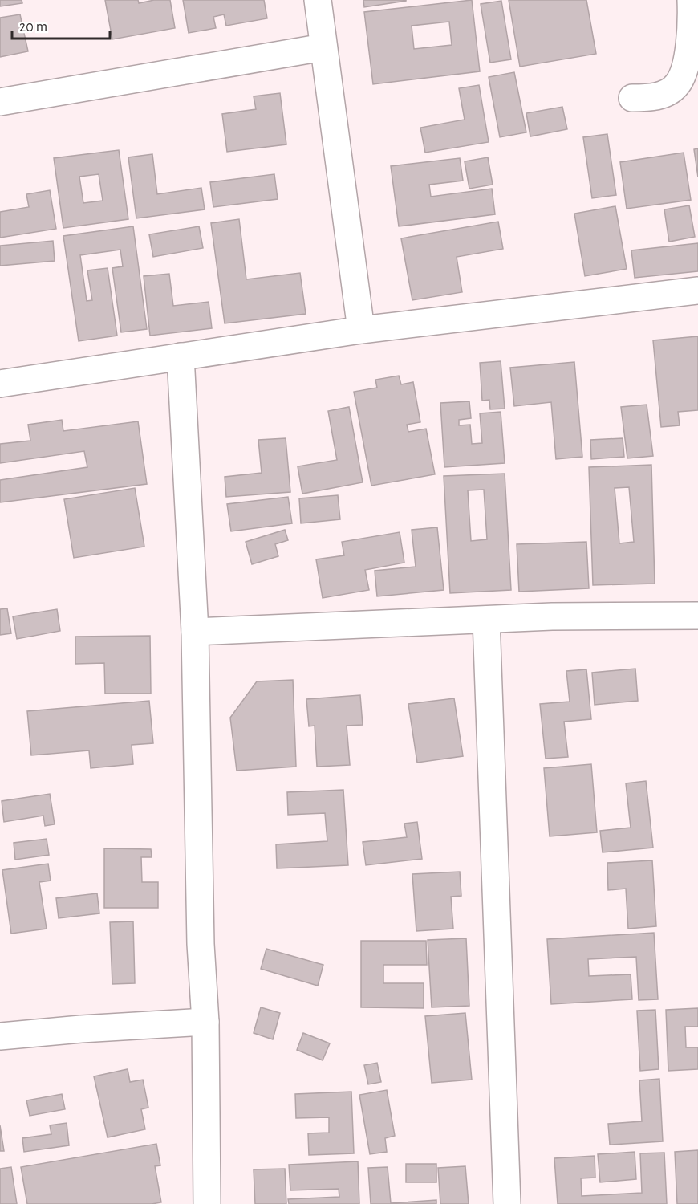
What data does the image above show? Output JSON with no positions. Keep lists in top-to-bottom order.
{
  "scale_bar": "20 m"
}
